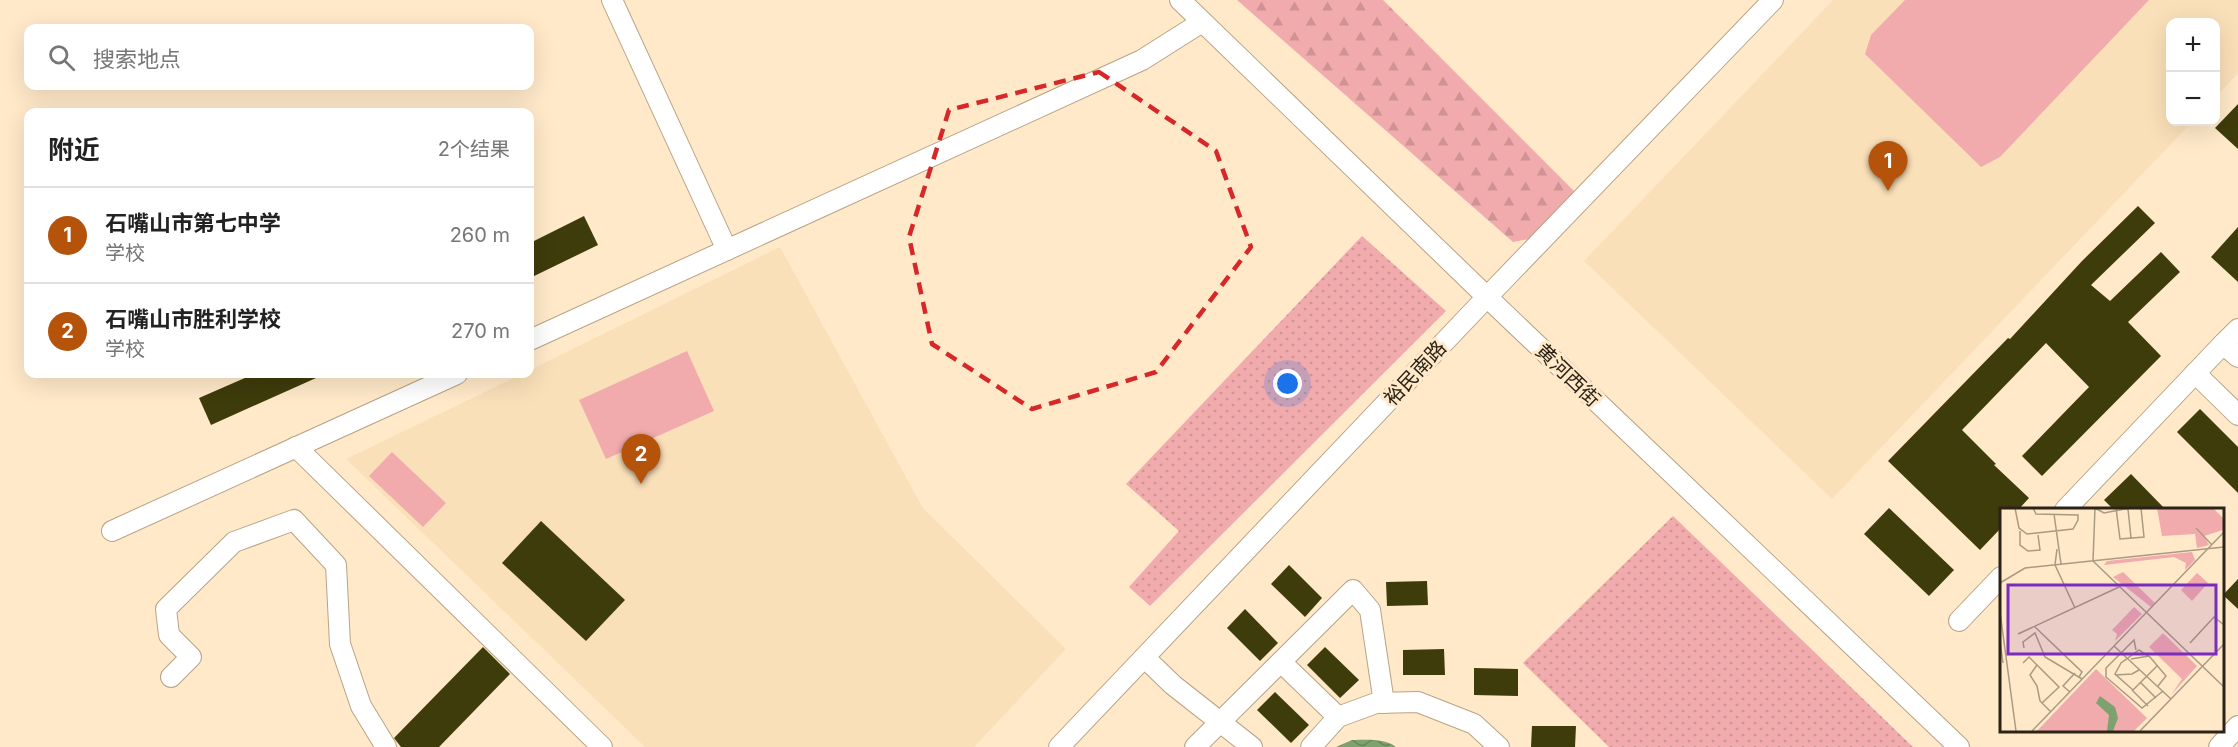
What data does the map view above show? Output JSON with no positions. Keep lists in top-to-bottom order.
{
  "streets": {
    "street": ["裕民南路", "黄河西街"]
  },
  "crossings": [
    ["裕民南路", "黄河西街"]
  ],
  "page": {
    "map_buttons": ["+", "−"],
    "search": "搜索地点",
    "heading": ["附近", "2个结果"],
    "pins": ["1", "2"],
    "list": [
      {
        "mark": "1",
        "name": "石嘴山市第七中学",
        "note": "学校",
        "value": "260 m"
      },
      {
        "mark": "2",
        "name": "石嘴山市胜利学校",
        "note": "学校",
        "value": "270 m"
      }
    ]
  }
}
